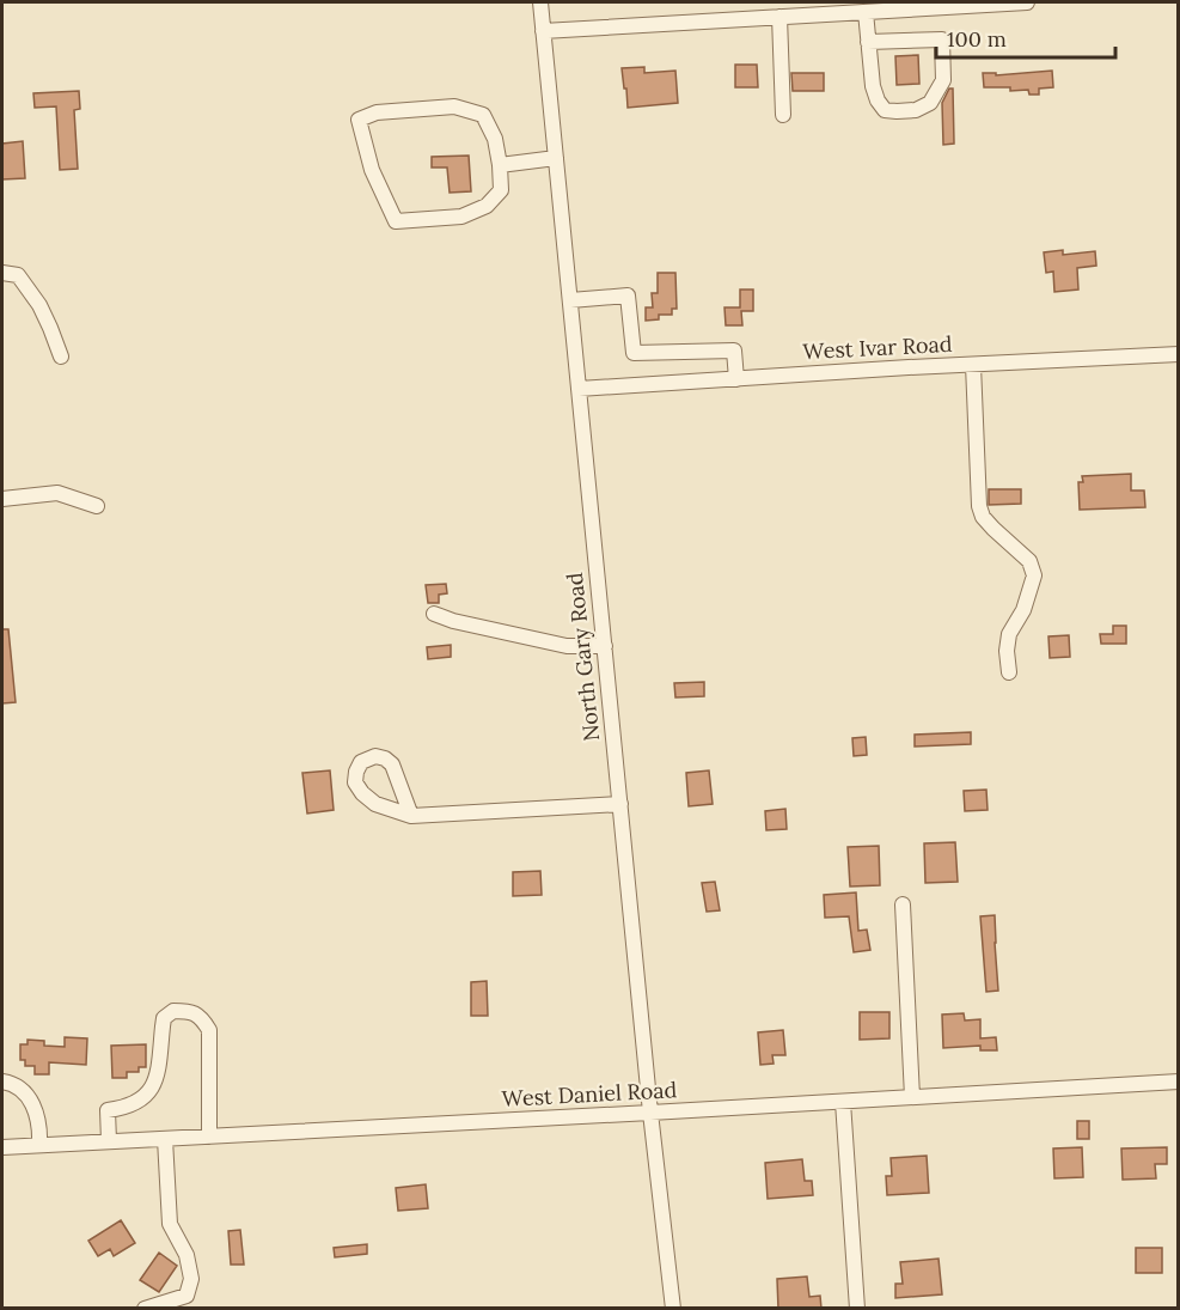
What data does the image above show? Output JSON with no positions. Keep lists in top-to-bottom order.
{
  "streets": {
    "street": ["West Ivar Road", "North Gary Road", "West Daniel Road"]
  },
  "crossings": [
    ["West Ivar Road", "North Gary Road"],
    ["North Gary Road", "West Daniel Road"]
  ],
  "scale_bar": "100 m"
}
